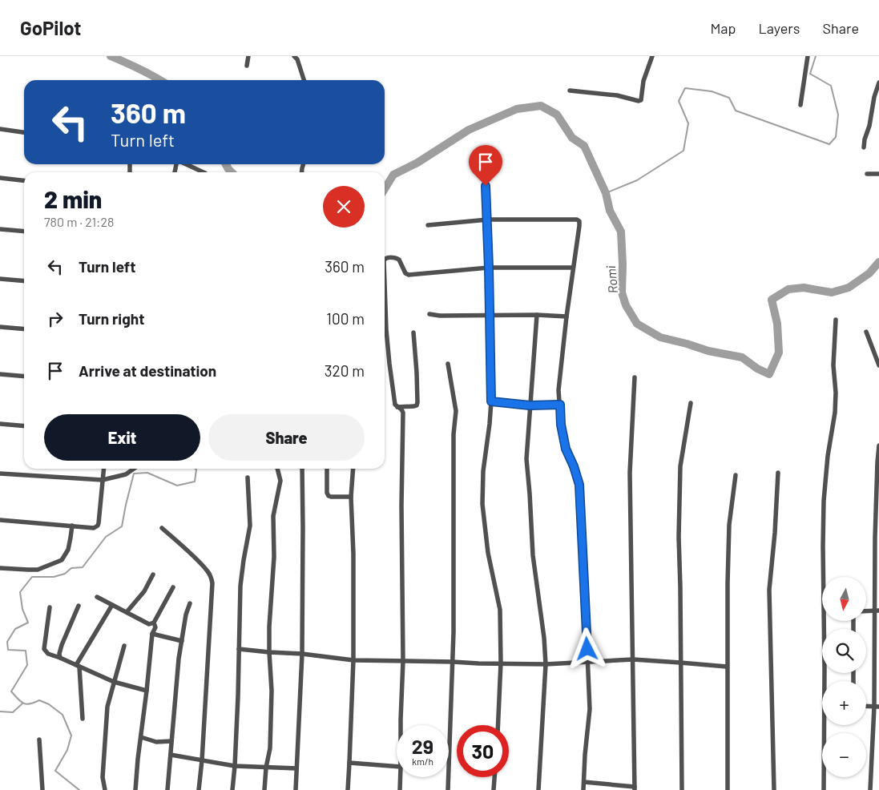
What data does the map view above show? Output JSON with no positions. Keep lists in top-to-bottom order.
{
  "water": ["Romi"],
  "north": "bottom",
  "page": {
    "header": "GoPilot",
    "nav": ["Map", "Layers", "Share"],
    "turn": ["360 m", "Turn left"],
    "heading": ["2 min", "780 m · 21:28"],
    "list": [
      {
        "name": "Turn left",
        "value": "360 m"
      },
      {
        "name": "Turn right",
        "value": "100 m"
      },
      {
        "name": "Arrive at destination",
        "value": "320 m"
      }
    ],
    "buttons": ["Exit", "Share"],
    "map_buttons": ["+", "−"],
    "speed": "29 km/h",
    "limit": "30"
  }
}
